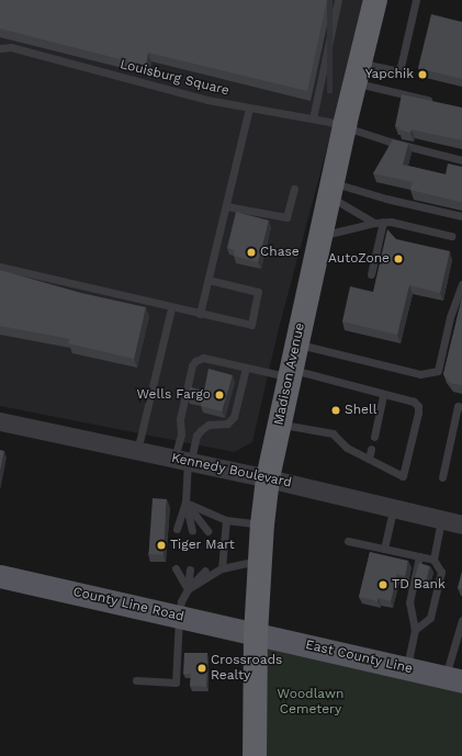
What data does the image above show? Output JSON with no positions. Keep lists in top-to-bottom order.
{
  "streets": {
    "highway": ["Madison Avenue"],
    "main road": ["County Line Road", "East County Line"],
    "street": ["Kennedy Boulevard"],
    "lane": ["Louisburg Square"]
  },
  "crossings": [
    ["Louisburg Square", "Madison Avenue"],
    ["Madison Avenue", "Kennedy Boulevard"],
    ["Madison Avenue", "County Line Road"],
    ["Madison Avenue", "East County Line"],
    ["County Line Road", "East County Line"]
  ],
  "parks": ["Woodlawn Cemetery"],
  "places": [
    "Yapchik",
    "Chase",
    "AutoZone",
    "Wells Fargo",
    "Shell",
    "Tiger Mart",
    "TD Bank",
    "Crossroads Realty"
  ]
}
